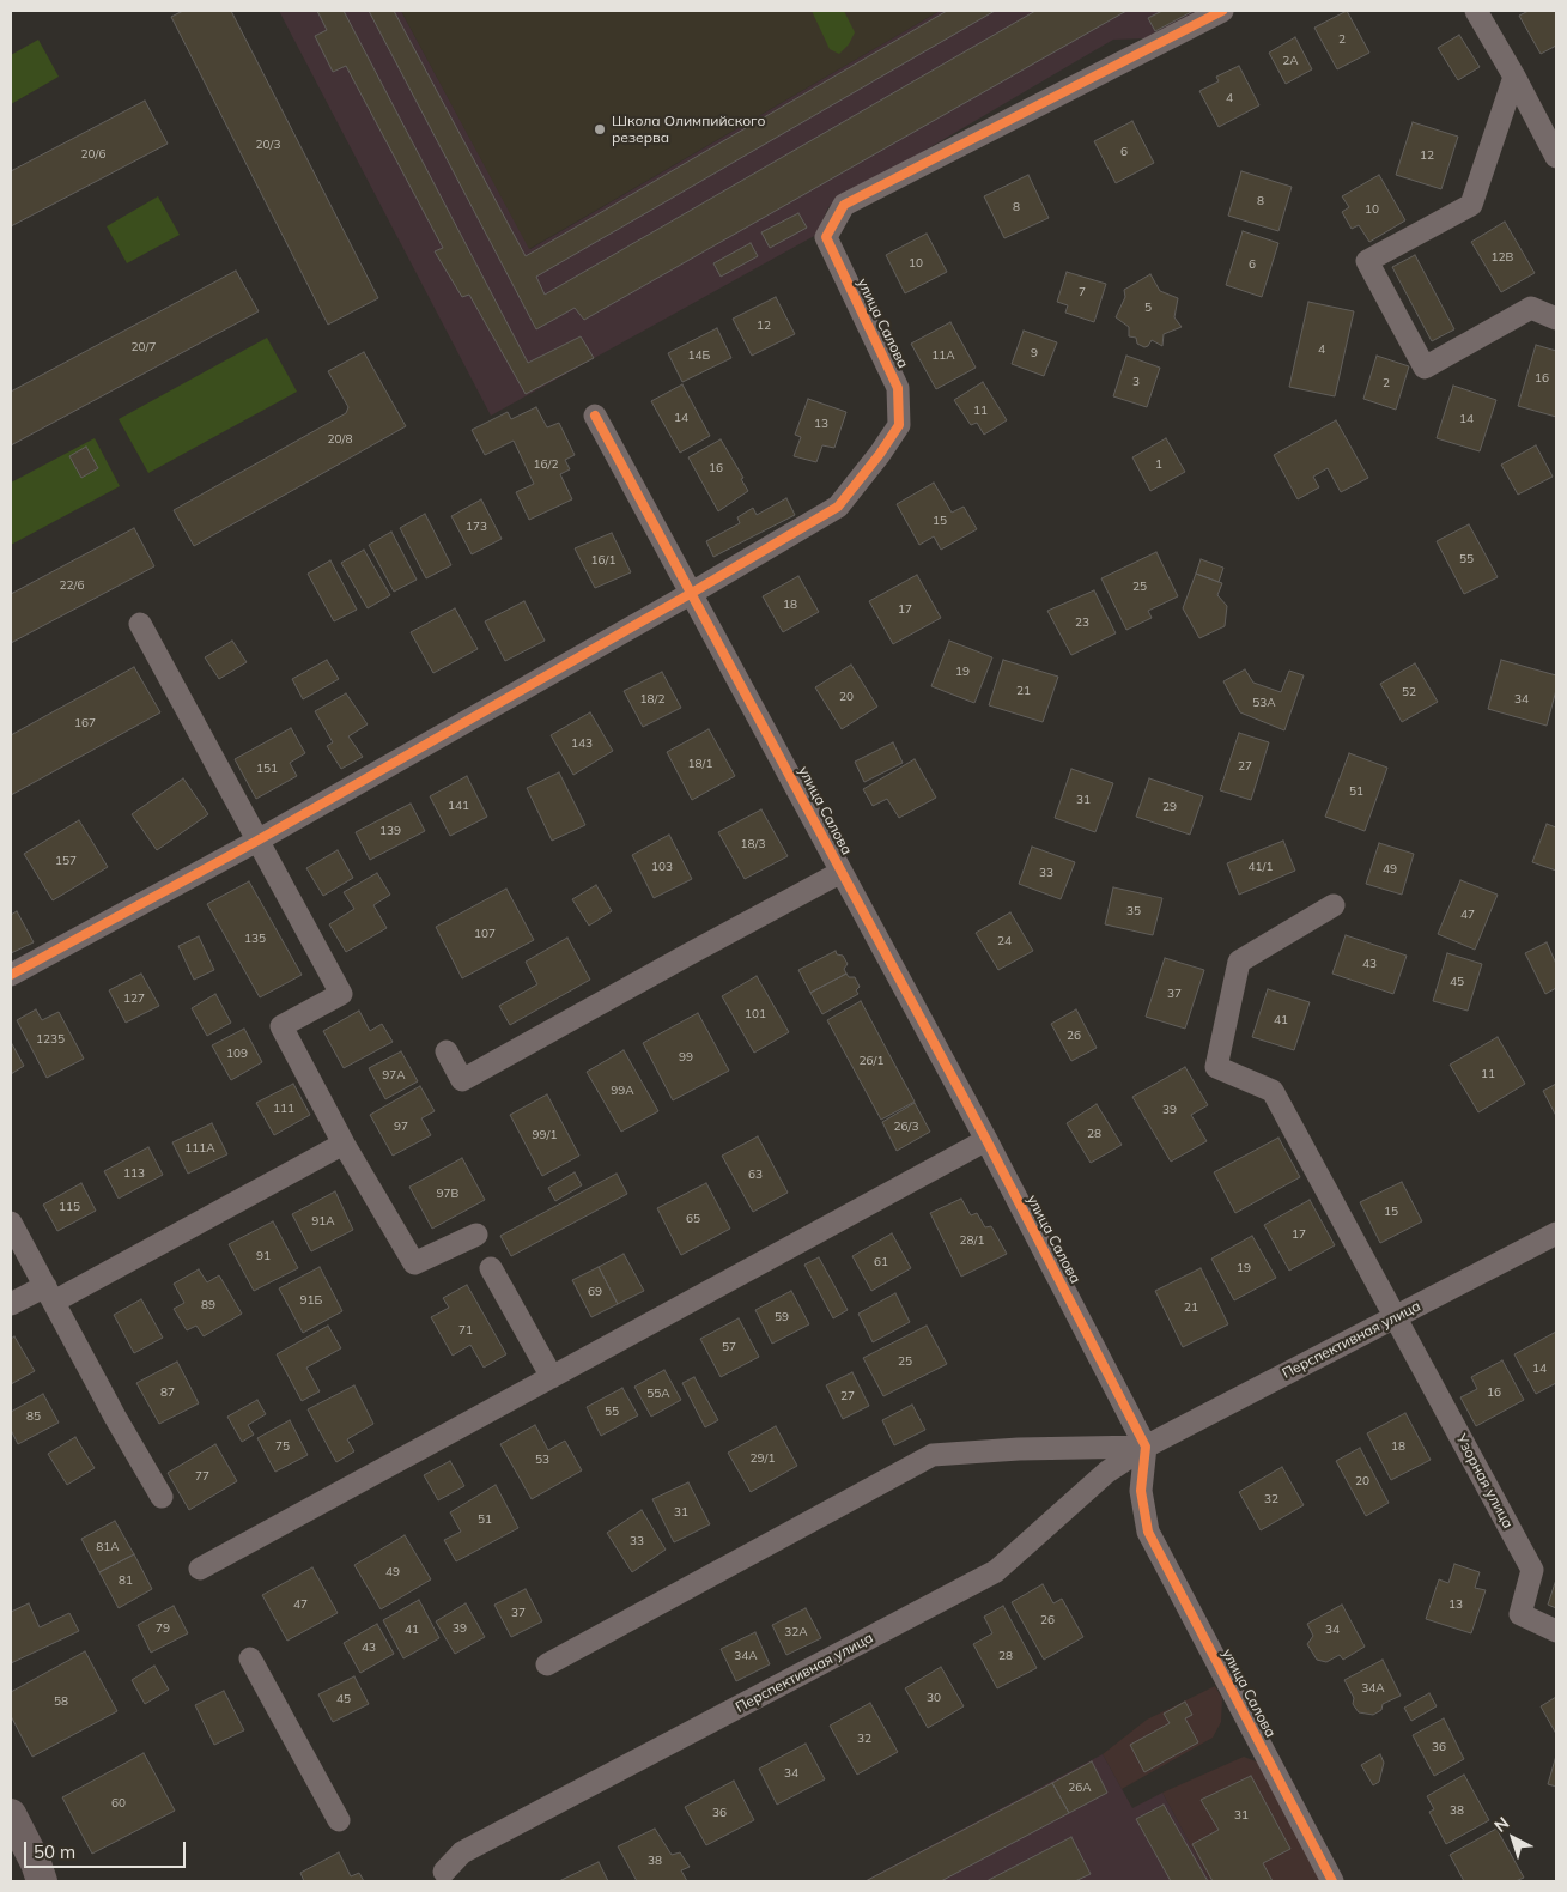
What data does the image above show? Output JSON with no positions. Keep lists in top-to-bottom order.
{
  "streets": {
    "street": ["улица Салова", "Перспективная улица", "Узорная улица"]
  },
  "crossings": [
    ["улица Салова", "Перспективная улица"],
    ["Перспективная улица", "Узорная улица"]
  ],
  "places": ["Школа Олимпийского резерва"],
  "house_numbers": [
    "2",
    "2А",
    "4",
    "20/3",
    "6",
    "20/6",
    "12",
    "8",
    "8",
    "10",
    "12В",
    "10",
    "6",
    "7",
    "5",
    "12",
    "20/7",
    "4",
    "9",
    "14Б",
    "11А",
    "16",
    "3",
    "2",
    "11",
    "14",
    "14",
    "13",
    "20/8",
    "16/2",
    "1",
    "16",
    "15",
    "173",
    "55",
    "16/1",
    "22/6",
    "25",
    "18",
    "17",
    "23",
    "19",
    "21",
    "52",
    "20",
    "18/2",
    "34",
    "53А",
    "167",
    "143",
    "18/1",
    "27",
    "151",
    "51",
    "31",
    "141",
    "29",
    "139",
    "18/3",
    "157",
    "103",
    "41/1",
    "49",
    "33",
    "35",
    "47",
    "107",
    "135",
    "24",
    "43",
    "45",
    "37",
    "127",
    "101",
    "41",
    "26",
    "1235",
    "109",
    "99",
    "26/1",
    "11",
    "97А",
    "99А",
    "111",
    "39",
    "97",
    "26/3",
    "28",
    "99/1",
    "111А",
    "113",
    "63",
    "97В",
    "115",
    "15",
    "65",
    "91А",
    "17",
    "28/1",
    "91",
    "61",
    "19",
    "69",
    "91Б",
    "89",
    "21",
    "59",
    "71",
    "57",
    "25",
    "14",
    "87",
    "16",
    "55А",
    "27",
    "55",
    "85",
    "75",
    "18",
    "29/1",
    "53",
    "77",
    "20",
    "32",
    "31",
    "51",
    "33",
    "81А",
    "49",
    "81",
    "47",
    "13",
    "37",
    "26",
    "79",
    "39",
    "41",
    "34",
    "32А",
    "43",
    "34А",
    "28",
    "34А",
    "30",
    "45",
    "58",
    "32",
    "36",
    "34",
    "26А",
    "60",
    "38",
    "36",
    "31",
    "38"
  ],
  "scale_bar": "50 m",
  "north": "top left"
}
